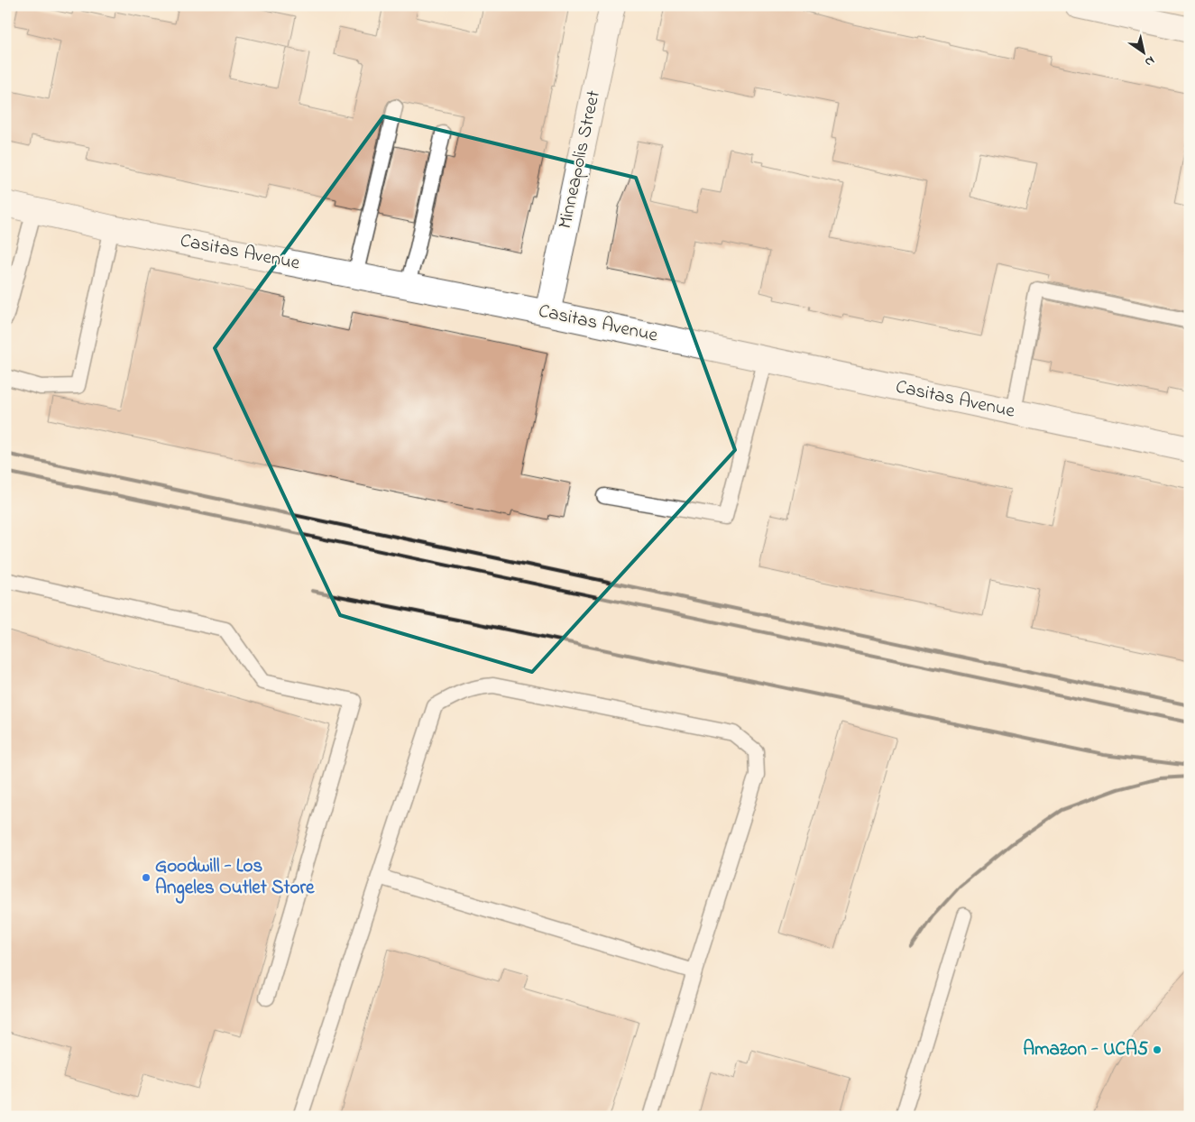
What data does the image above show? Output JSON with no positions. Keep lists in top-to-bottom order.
{
  "streets": {
    "street": ["Minneapolis Street", "Casitas Avenue"]
  },
  "crossings": [
    ["Minneapolis Street", "Casitas Avenue"]
  ],
  "places": ["Goodwill - Los Angeles Outlet Store", "Amazon - UCA5"],
  "north": "bottom right"
}
